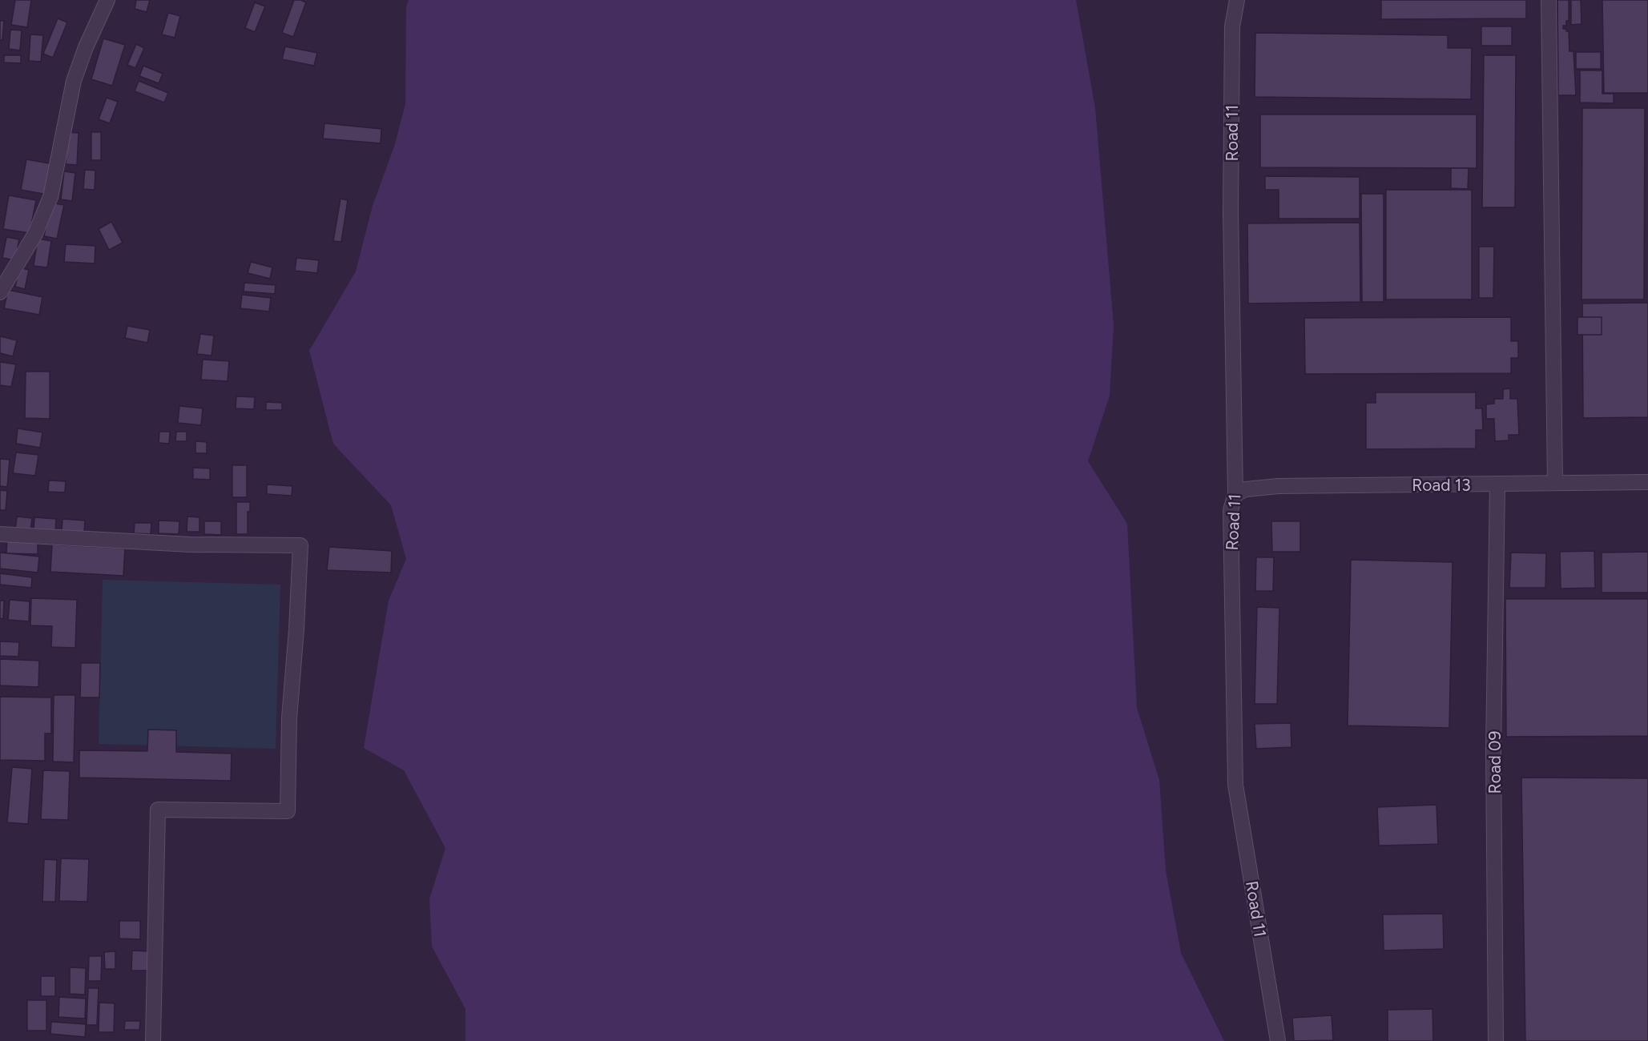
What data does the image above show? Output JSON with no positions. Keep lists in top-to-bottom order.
{
  "streets": {
    "street": ["Road 11", "Road 13", "Road 09"]
  },
  "crossings": [
    ["Road 11", "Road 13"],
    ["Road 13", "Road 09"]
  ]
}
